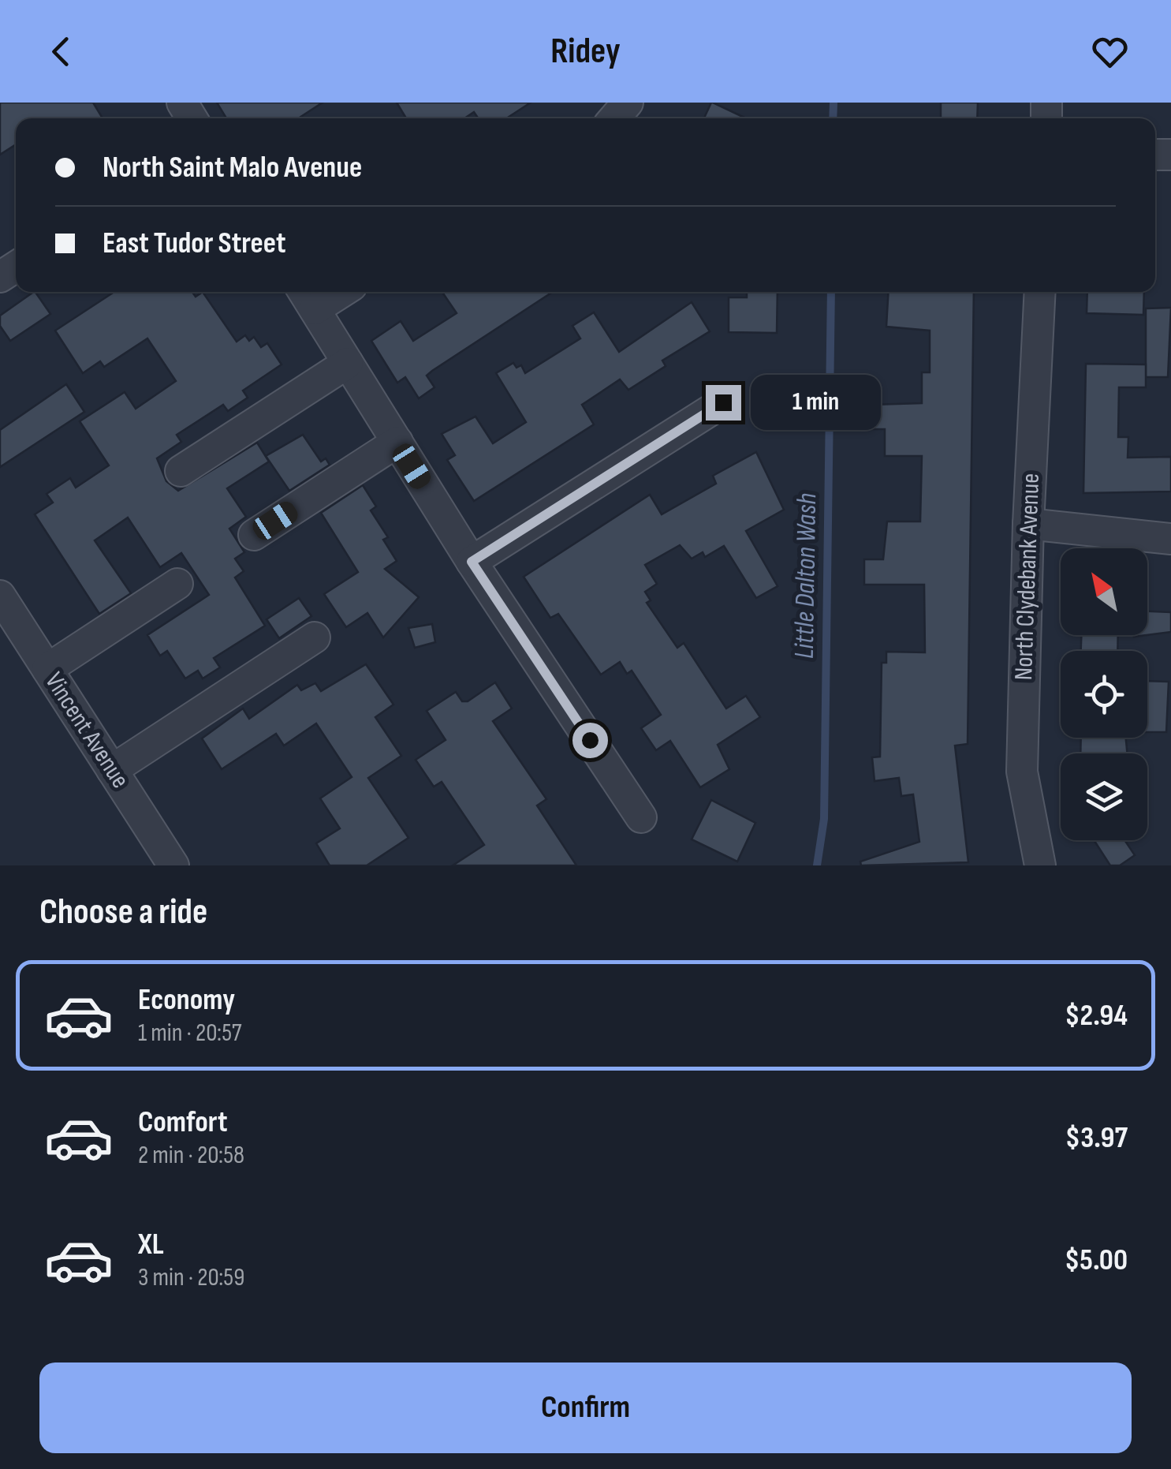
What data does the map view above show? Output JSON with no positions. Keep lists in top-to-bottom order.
{
  "streets": {
    "street": ["North Clydebank Avenue", "Vincent Avenue"]
  },
  "water": ["Little Dalton Wash"],
  "north": "top left",
  "page": {
    "header": "Ridey",
    "banner": ["North Saint Malo Avenue", "East Tudor Street"],
    "bubble": "1 min",
    "heading": "Choose a ride",
    "list": [
      {
        "name": "Economy",
        "note": "1 min · 20:57",
        "value": "$2.94"
      },
      {
        "name": "Comfort",
        "note": "2 min · 20:58",
        "value": "$3.97"
      },
      {
        "name": "XL",
        "note": "3 min · 20:59",
        "value": "$5.00"
      }
    ],
    "buttons": "Confirm"
  }
}
